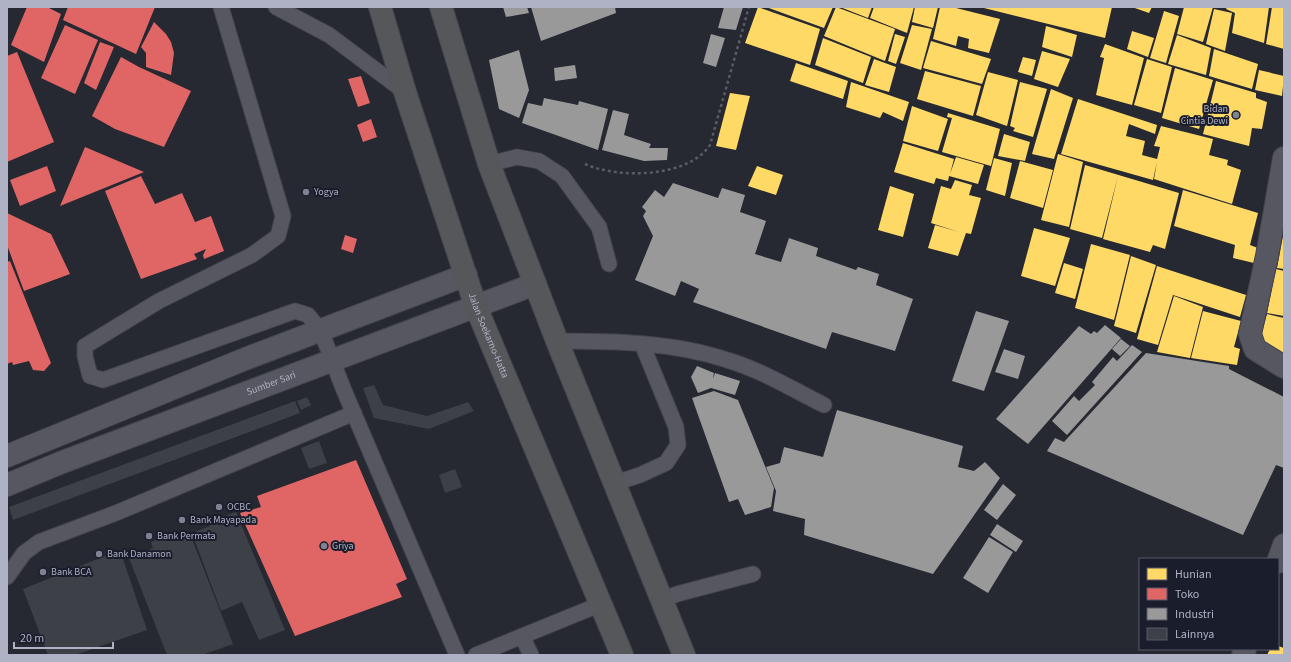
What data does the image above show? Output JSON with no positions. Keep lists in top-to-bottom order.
{
  "streets": {
    "highway": ["Jalan Soekarno-Hatta"],
    "street": ["Sumber Sari"]
  },
  "crossings": [
    ["Jalan Soekarno-Hatta", "Sumber Sari"]
  ],
  "places": [
    "Bidan Cintia Dewi",
    "Yogya",
    "OCBC",
    "Bank Mayapada",
    "Bank Permata",
    "Griya",
    "Bank Danamon",
    "Bank BCA"
  ],
  "legend": [
    "Hunian",
    "Toko",
    "Industri",
    "Lainnya"
  ],
  "scale_bar": "20 m"
}
